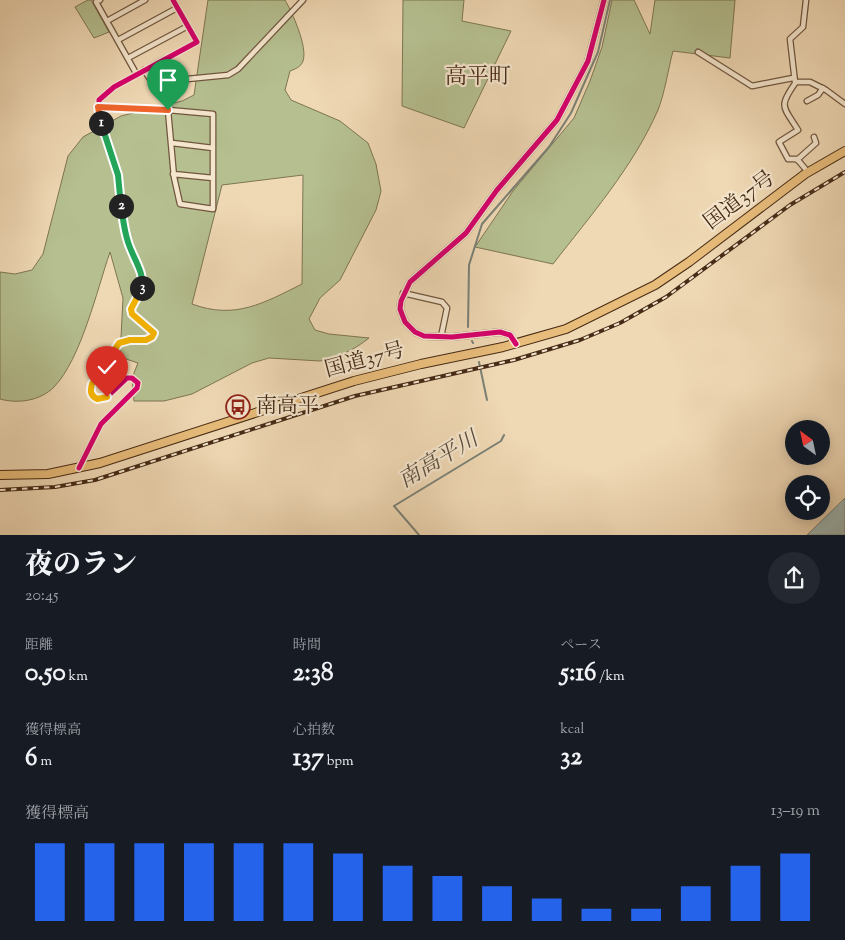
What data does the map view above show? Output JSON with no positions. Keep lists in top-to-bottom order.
{
  "streets": {
    "highway": ["国道37号"]
  },
  "districts": ["高平町"],
  "water": ["南高平川"],
  "places": {
    "bus stop": ["南高平"]
  },
  "north": "top left",
  "page": {
    "pins": ["1", "2", "3"],
    "heading": ["夜のラン", "20:45"],
    "stats": [
      ["距離", "0.50 km"],
      ["時間", "2:38"],
      ["ペース", "5:16 /km"],
      ["獲得標高", "6 m"],
      ["心拍数", "137 bpm"],
      ["kcal", "32"]
    ],
    "chart": ["獲得標高", "13–19 m"]
  }
}
